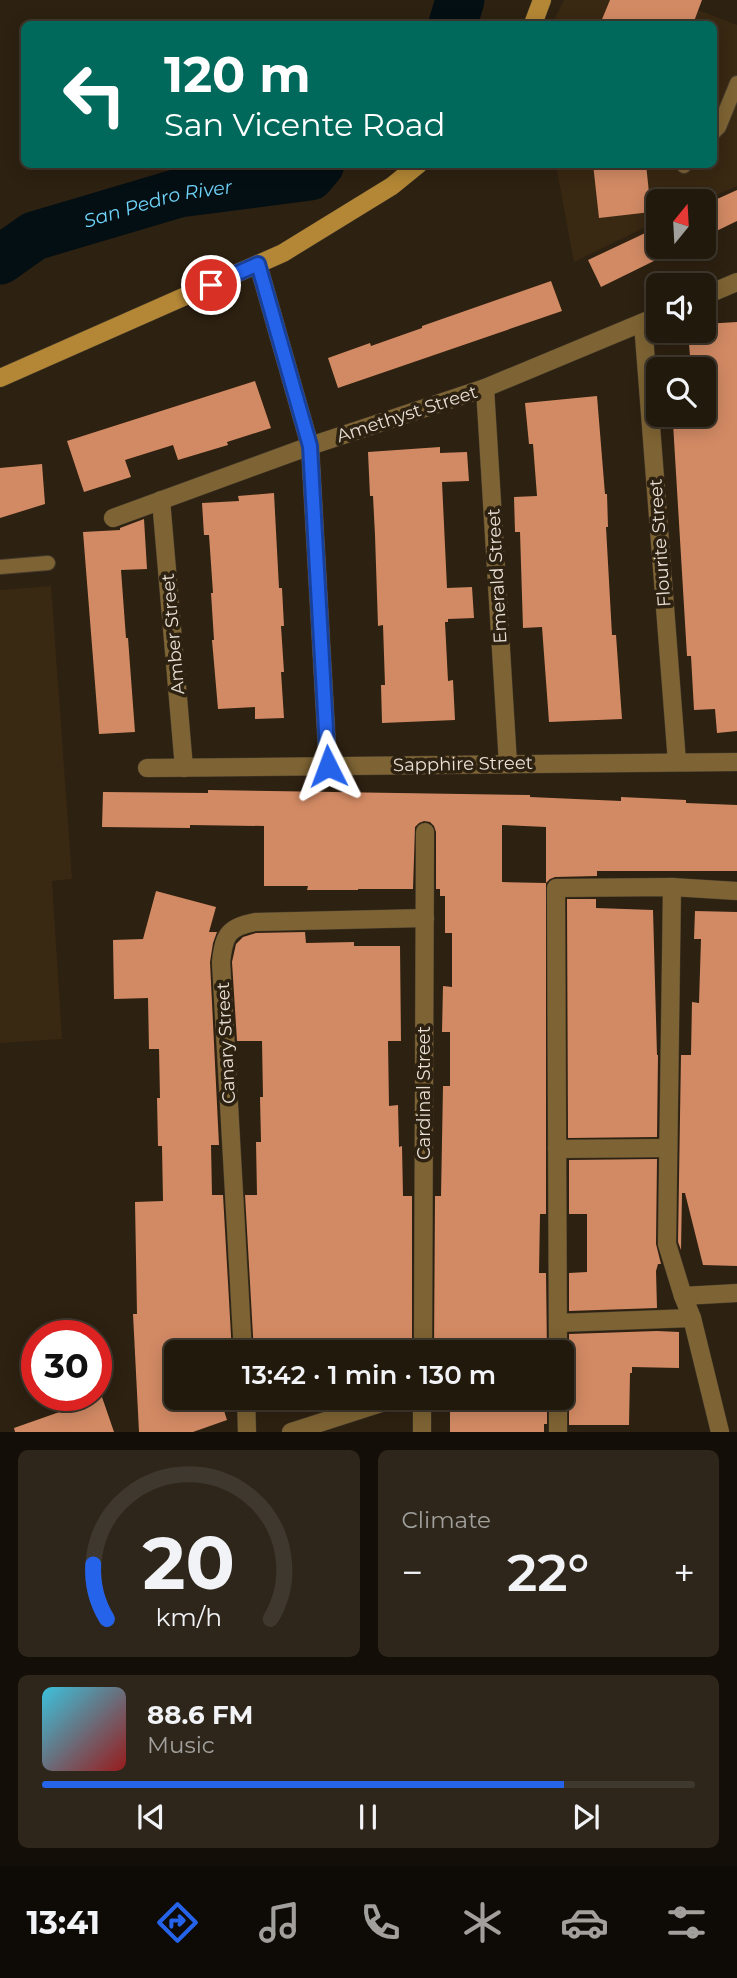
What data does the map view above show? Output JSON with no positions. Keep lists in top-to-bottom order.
{
  "streets": {
    "street": [
      "Amethyst Street",
      "Flourite Street",
      "Emerald Street",
      "Amber Street",
      "Sapphire Street",
      "Canary Street",
      "Cardinal Street"
    ]
  },
  "crossings": [
    ["Amethyst Street", "Emerald Street"],
    ["Amethyst Street", "Amber Street"],
    ["Flourite Street", "Sapphire Street"],
    ["Emerald Street", "Sapphire Street"],
    ["Amber Street", "Sapphire Street"],
    ["Canary Street", "Cardinal Street"]
  ],
  "water": ["San Pedro River"],
  "north": "top",
  "page": {
    "turn": ["120 m", "San Vicente Road"],
    "limit": "30",
    "trip": "13:42 · 1 min · 130 m",
    "tile": "Climate",
    "heat": ["−", "22°", "+"],
    "song": ["88.6 FM", "Music"],
    "tabs": "13:41",
    "gauge": ["20", "km/h"]
  }
}
